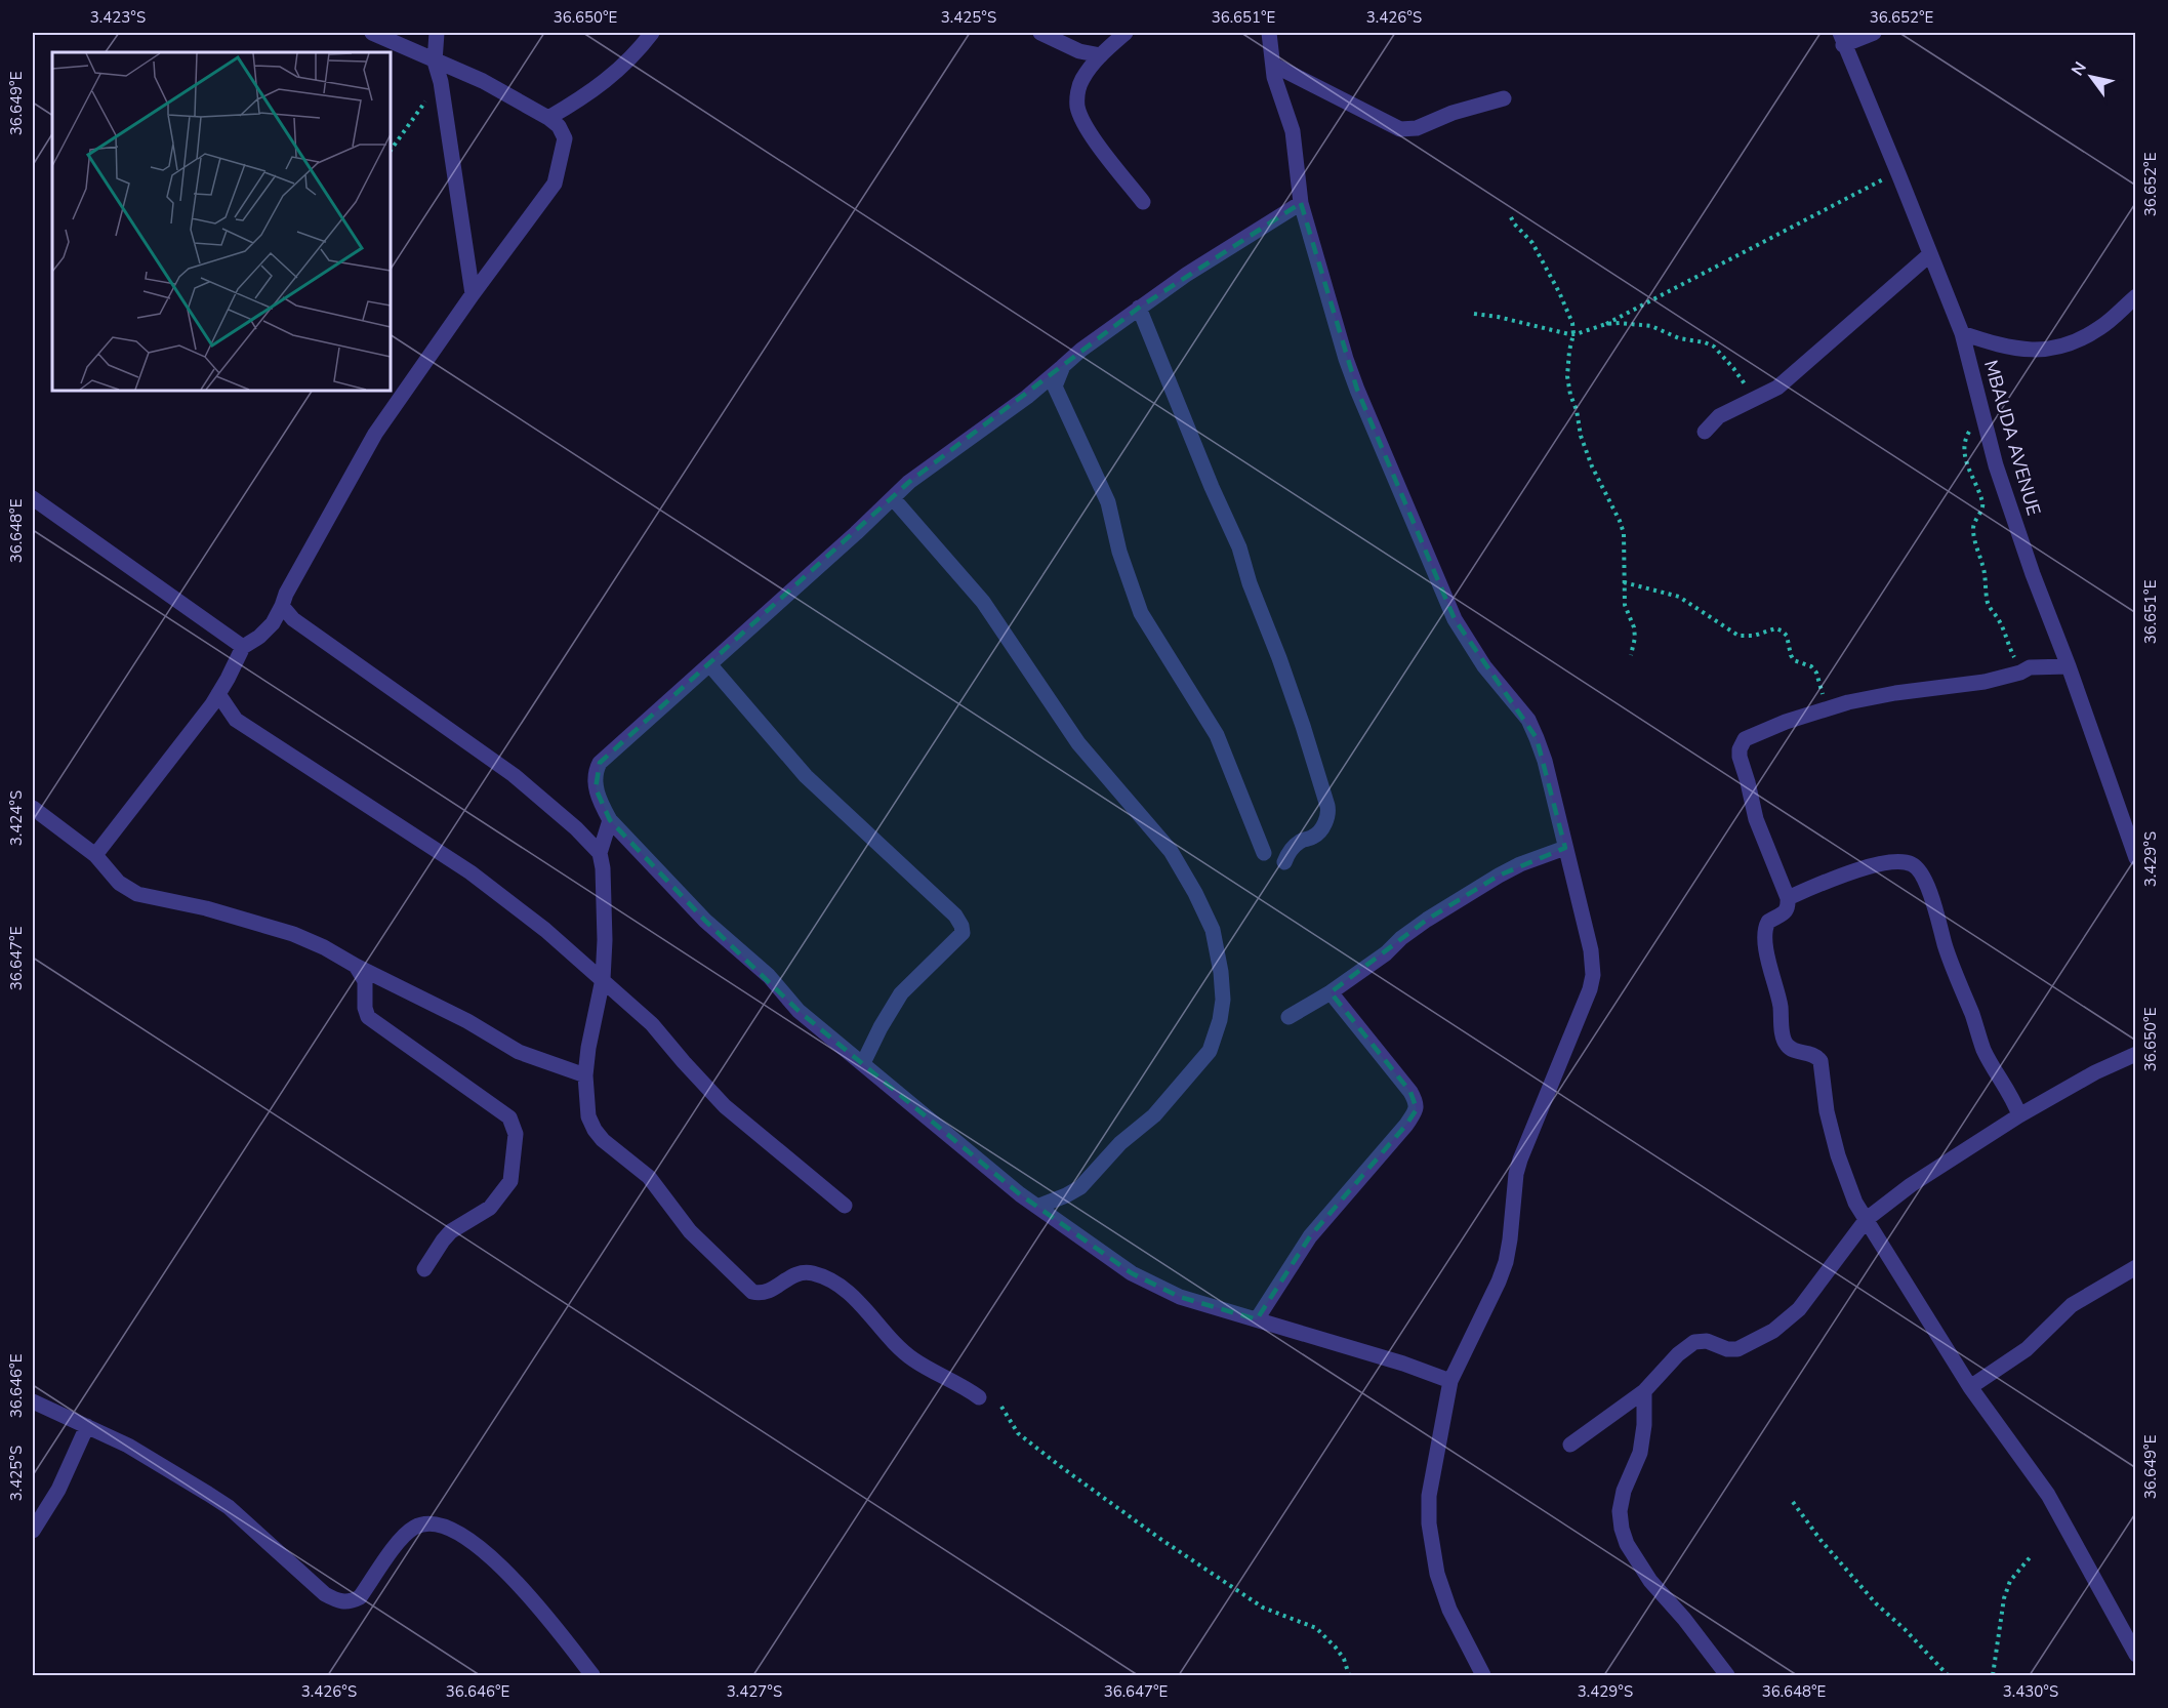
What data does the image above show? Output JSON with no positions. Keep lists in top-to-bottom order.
{
  "streets": {
    "street": ["MBAUDA AVENUE"]
  },
  "north": "top left",
  "coordinates": [
    "3.423°S",
    "36.650°E",
    "3.425°S",
    "36.651°E",
    "3.426°S",
    "36.652°E",
    "36.649°E",
    "36.648°E",
    "3.424°S",
    "3.429°S",
    "36.647°E",
    "36.646°E",
    "3.427°S",
    "3.430°S"
  ]
}
